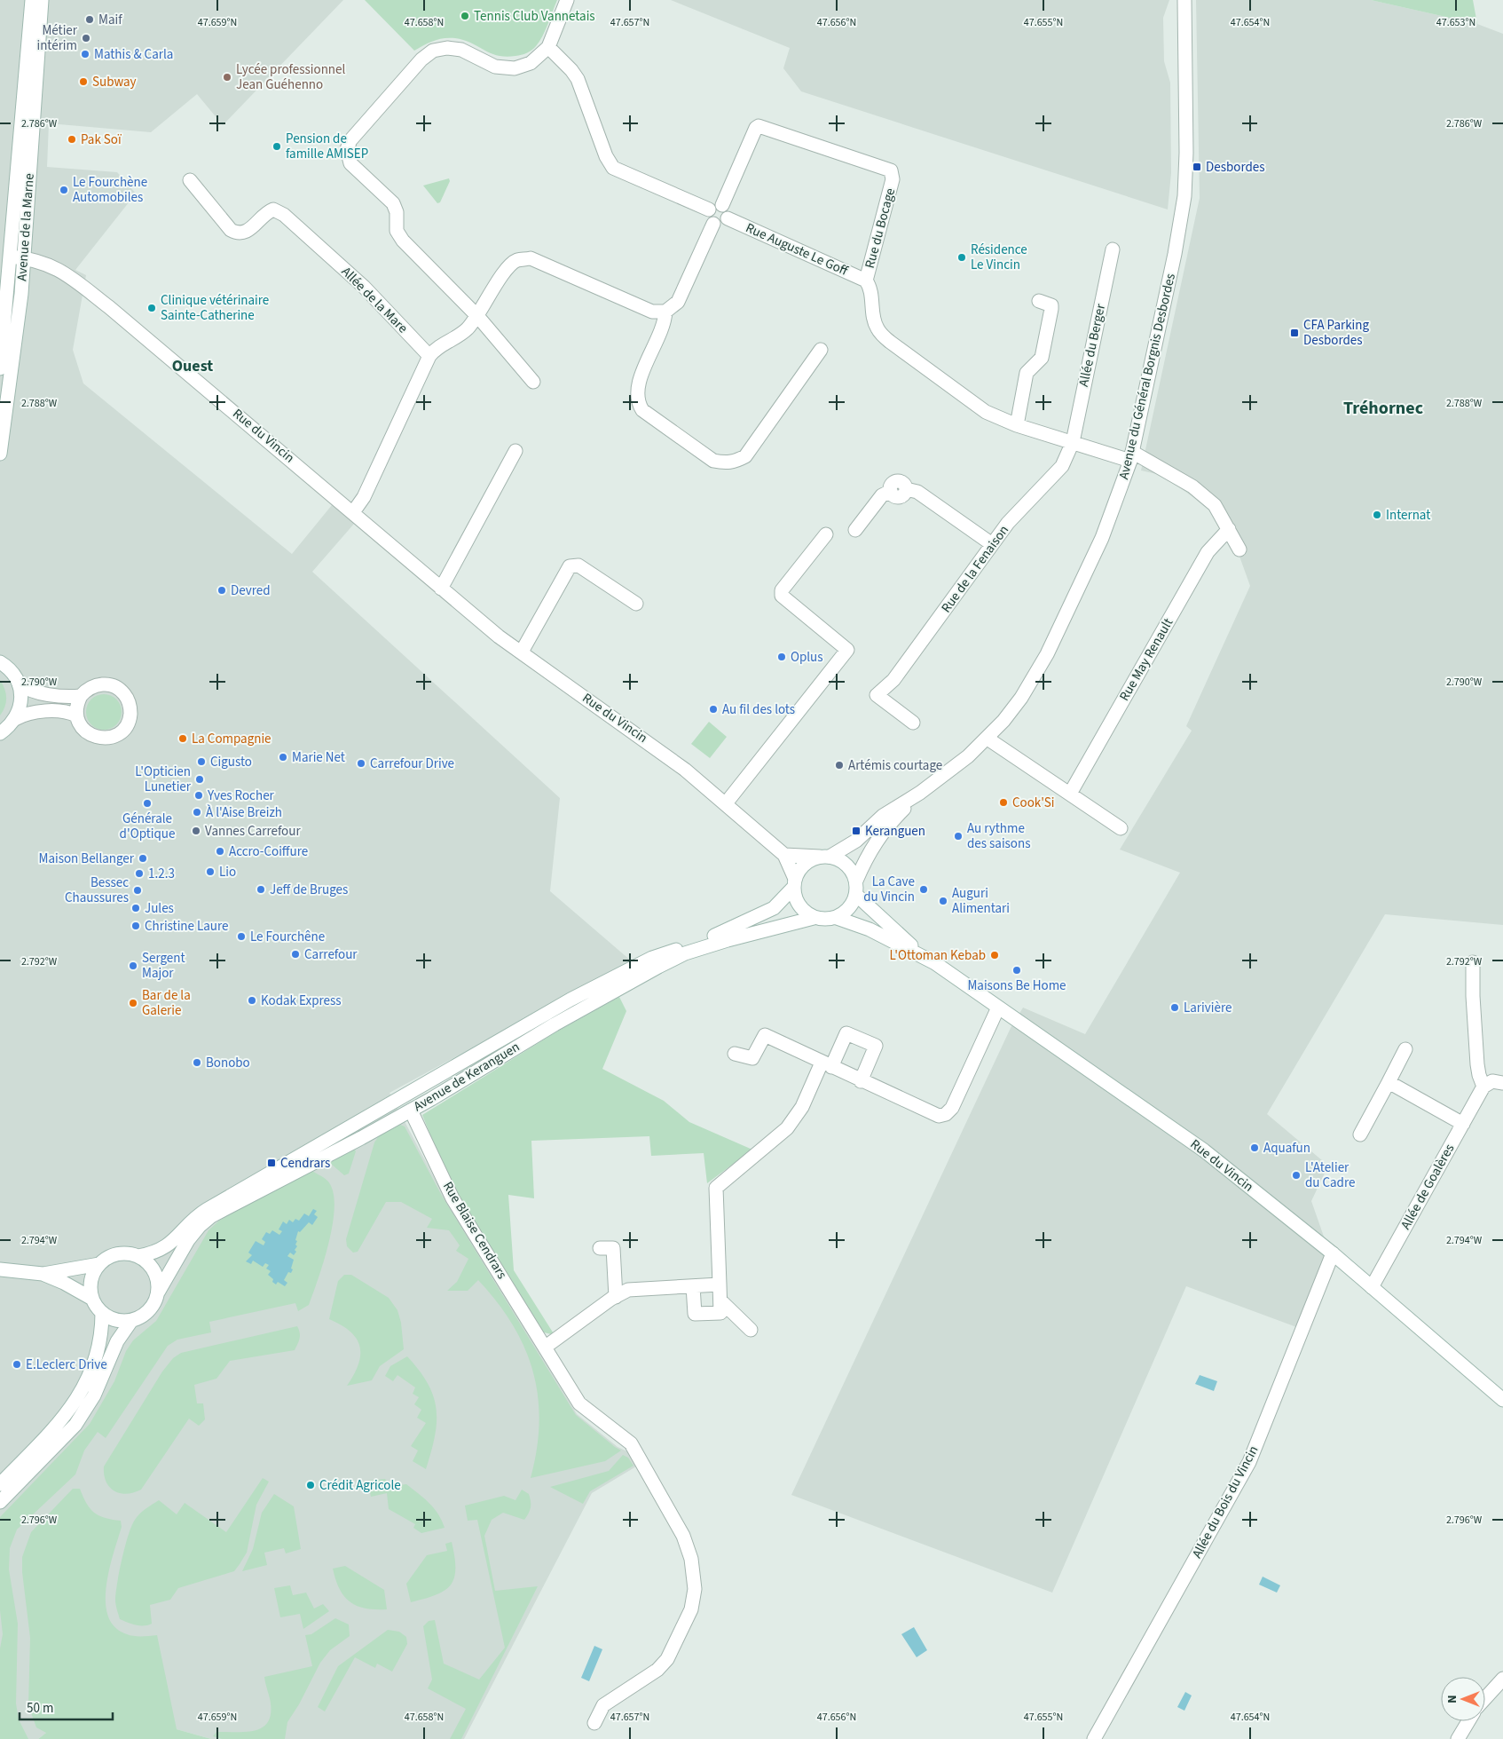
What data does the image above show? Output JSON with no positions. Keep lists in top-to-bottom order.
{
  "streets": {
    "street": [
      "Avenue de la Marne",
      "Rue du Bocage",
      "Rue Auguste Le Goff",
      "Allée de la Mare",
      "Allée du Berger",
      "Avenue du Général Borgnis Desbordes",
      "Rue du Vincin",
      "Rue de la Fenaison",
      "Rue May Renault",
      "Avenue de Keranguen",
      "Allée de Goalères",
      "Rue Blaise Cendrars",
      "Allée du Bois du Vincin"
    ]
  },
  "crossings": [
    ["Avenue de la Marne", "Rue du Vincin"],
    ["Rue du Bocage", "Rue Auguste Le Goff"],
    ["Rue du Bocage", "Allée du Berger"],
    ["Rue du Bocage", "Avenue du Général Borgnis Desbordes"],
    ["Rue du Bocage", "Rue de la Fenaison"],
    ["Rue du Bocage", "Rue May Renault"],
    ["Allée du Berger", "Rue de la Fenaison"],
    ["Avenue du Général Borgnis Desbordes", "Rue du Vincin"],
    ["Avenue du Général Borgnis Desbordes", "Avenue de Keranguen"],
    ["Rue du Vincin", "Avenue de Keranguen"],
    ["Rue du Vincin", "Allée de Goalères"],
    ["Rue du Vincin", "Allée du Bois du Vincin"],
    ["Avenue de Keranguen", "Rue Blaise Cendrars"]
  ],
  "districts": ["Ouest", "Tréhornec"],
  "places": {
    "other": [
      "Tennis Club Vannetais",
      "Maif",
      "Métier intérim",
      "Mathis & Carla",
      "Lycée professionnel Jean Guéhenno",
      "Subway",
      "Pak Soï",
      "Pension de famille AMISEP",
      "Le Fourchène Automobiles",
      "Résidence Le Vincin",
      "Clinique vétérinaire Sainte-Catherine",
      "Internat",
      "Devred",
      "Oplus",
      "Au fil des lots",
      "La Compagnie",
      "Marie Net",
      "Cigusto",
      "Carrefour Drive",
      "Artémis courtage",
      "L'Opticien Lunetier",
      "Yves Rocher",
      "Cook'Si",
      "Générale d'Optique",
      "À l'Aise Breizh",
      "Vannes Carrefour",
      "Au rythme des saisons",
      "Accro-Coiffure",
      "Maison Bellanger",
      "Lio",
      "1.2.3",
      "Jeff de Bruges",
      "La Cave du Vincin",
      "Bessec Chaussures",
      "Auguri Alimentari",
      "Jules",
      "Christine Laure",
      "Le Fourchêne",
      "Carrefour",
      "L'Ottoman Kebab",
      "Sergent Major",
      "Maisons Be Home",
      "Kodak Express",
      "Bar de la Galerie",
      "Larivière",
      "Bonobo",
      "Aquafun",
      "L'Atelier du Cadre",
      "E.Leclerc Drive",
      "Crédit Agricole"
    ],
    "transit": [
      "Desbordes",
      "CFA Parking Desbordes",
      "Keranguen",
      "Cendrars"
    ]
  },
  "scale_bar": "50 m",
  "north": "left",
  "coordinates": [
    "47.659°N",
    "47.658°N",
    "47.657°N",
    "47.656°N",
    "47.655°N",
    "47.654°N",
    "47.653°N",
    "2.786°W",
    "2.788°W",
    "2.790°W",
    "2.792°W",
    "2.794°W",
    "2.796°W"
  ]
}
